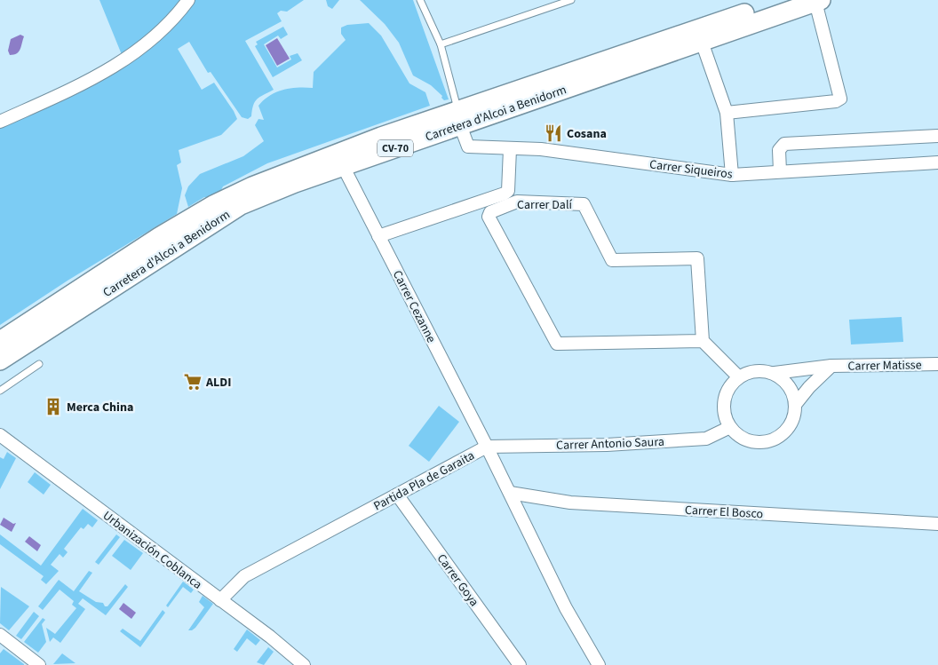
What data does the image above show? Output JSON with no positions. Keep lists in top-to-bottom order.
{
  "streets": {
    "main road": ["Carretera d'Alcoi a Benidorm", "CV-70"],
    "street": [
      "Carrer Siqueiros",
      "Carrer Dalí",
      "Carrer Cezanne",
      "Carrer Matisse",
      "Carrer Antonio Saura",
      "Partida Pla de Garaita",
      "Carrer El Bosco",
      "Urbanización Coblanca",
      "Carrer Goya"
    ]
  },
  "crossings": [
    ["Carretera d'Alcoi a Benidorm", "Carrer Siqueiros"],
    ["Carretera d'Alcoi a Benidorm", "Carrer Cezanne"],
    ["Carrer Cezanne", "Carrer Antonio Saura"],
    ["Carrer Cezanne", "Partida Pla de Garaita"],
    ["Carrer Matisse", "Carrer Antonio Saura"],
    ["Carrer Antonio Saura", "Partida Pla de Garaita"],
    ["Partida Pla de Garaita", "Carrer El Bosco"],
    ["Partida Pla de Garaita", "Urbanización Coblanca"],
    ["Partida Pla de Garaita", "Carrer Goya"]
  ],
  "places": {
    "restaurant": ["Cosana"],
    "supermarket": ["ALDI"],
    "building": ["Merca China"]
  }
}
